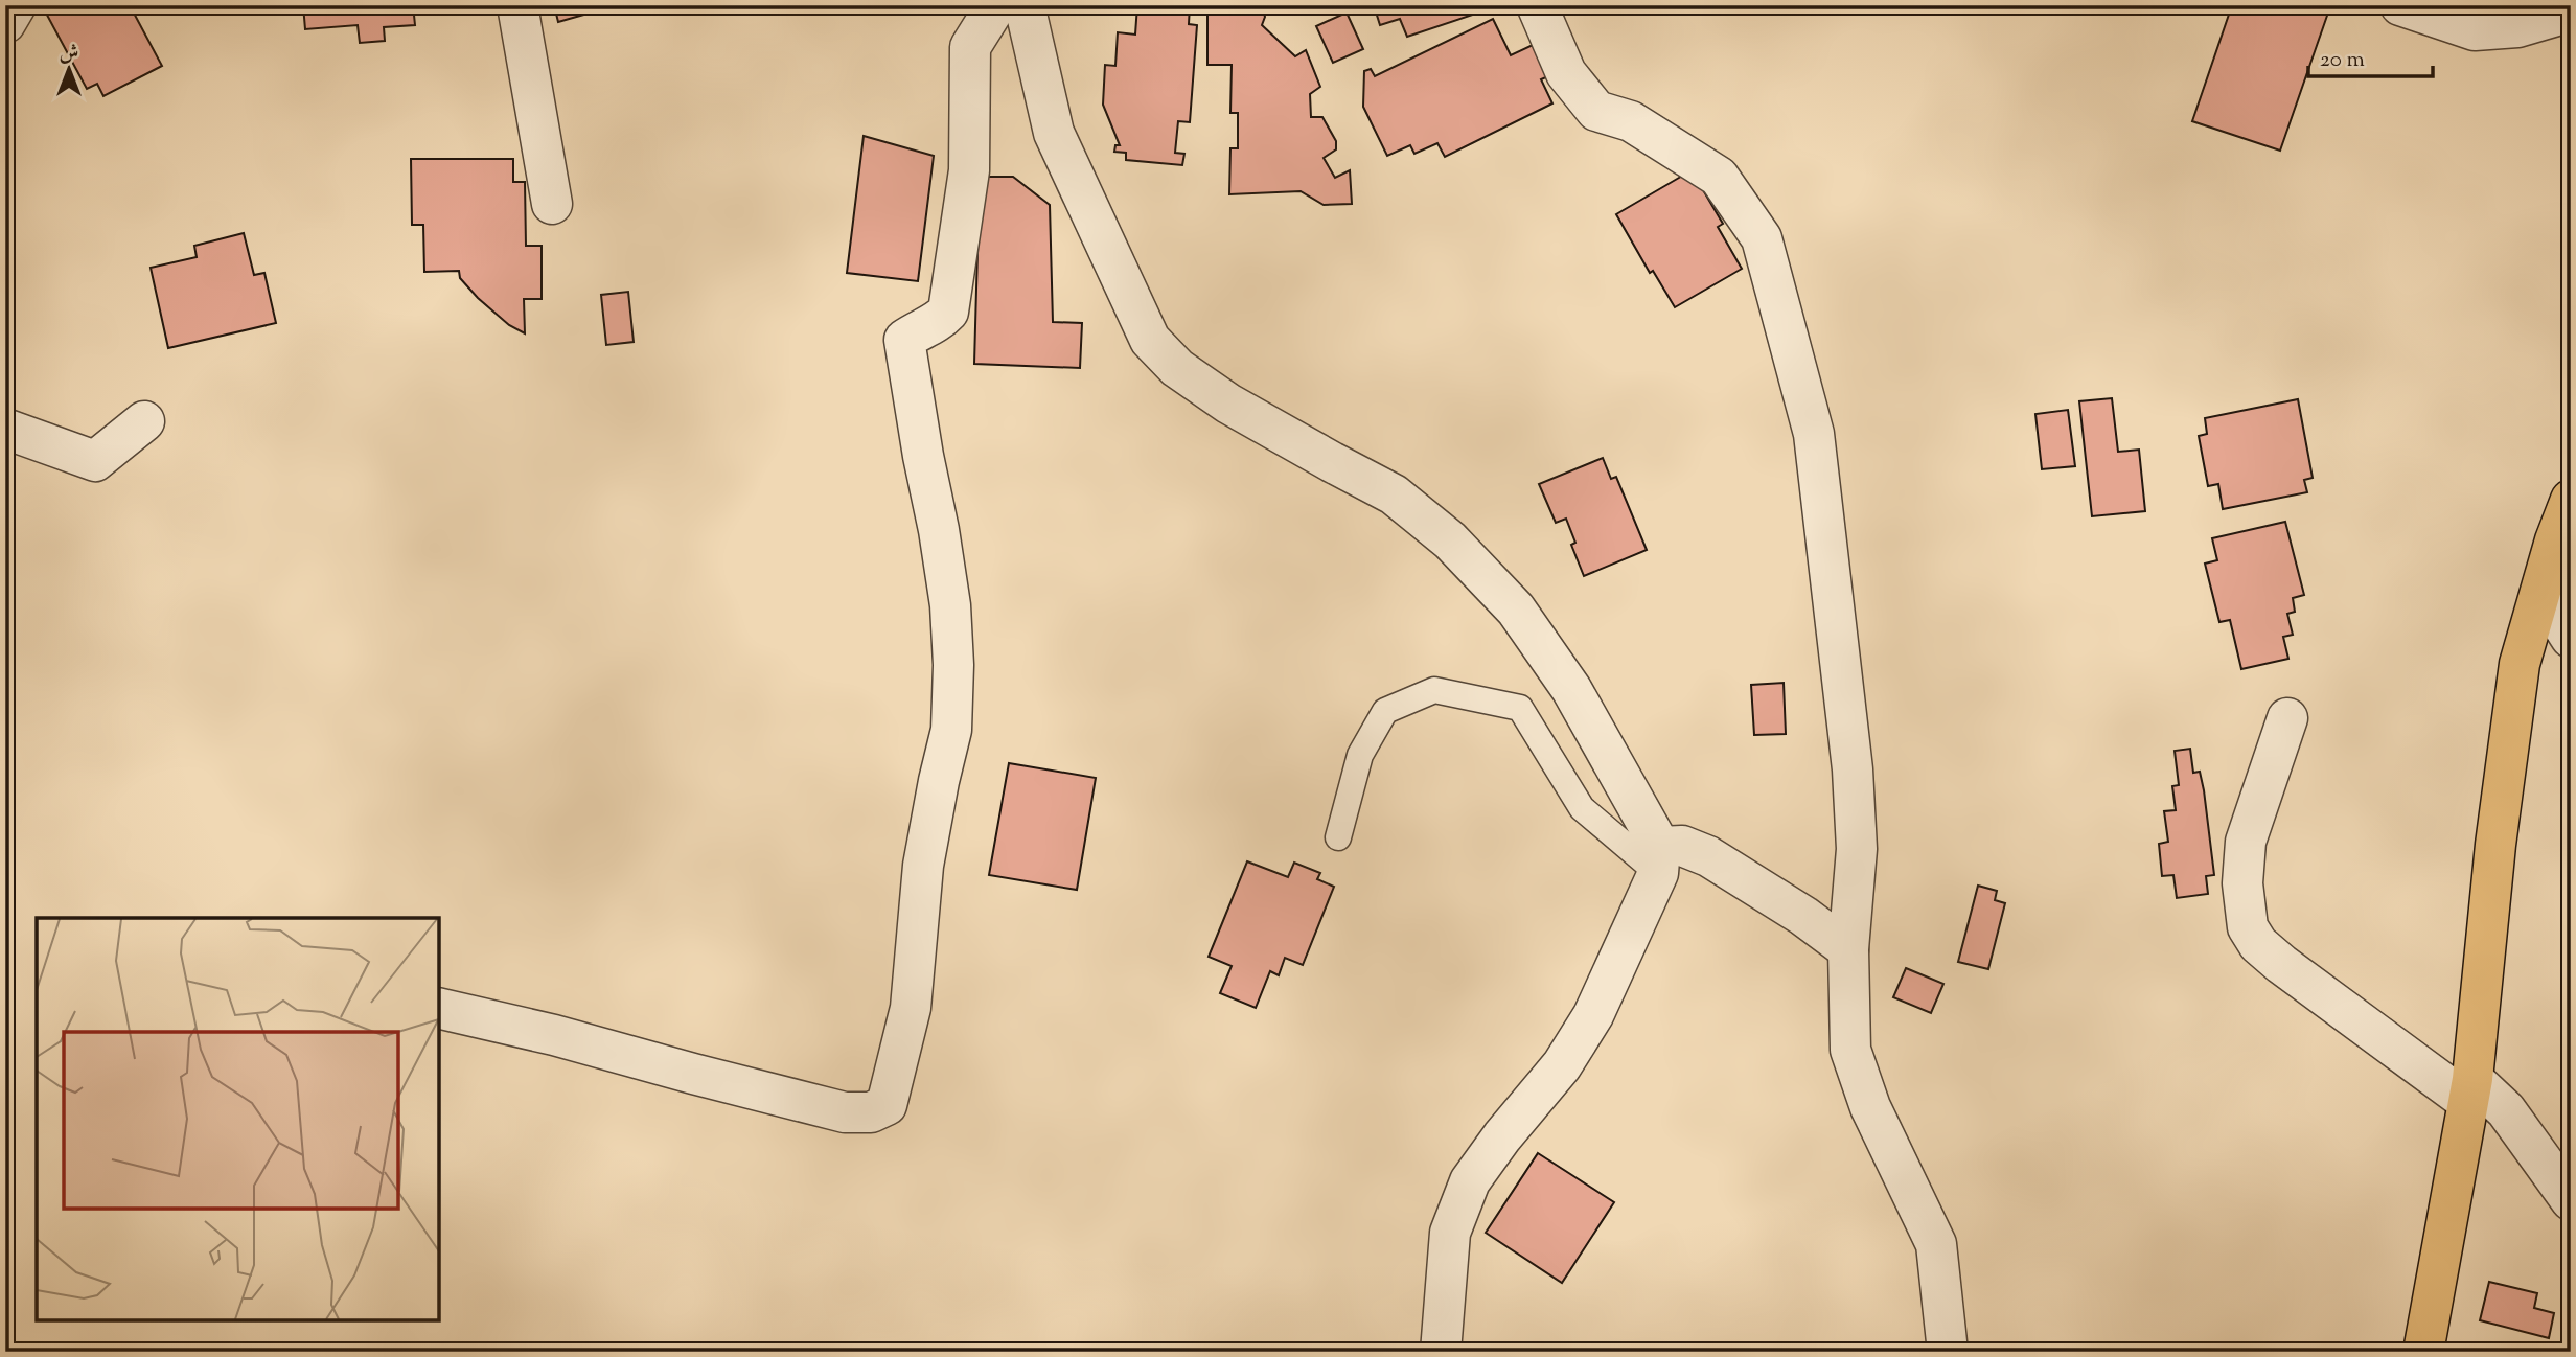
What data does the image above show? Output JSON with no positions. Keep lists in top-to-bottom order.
{
  "scale_bar": "20 m",
  "north": "top"
}
